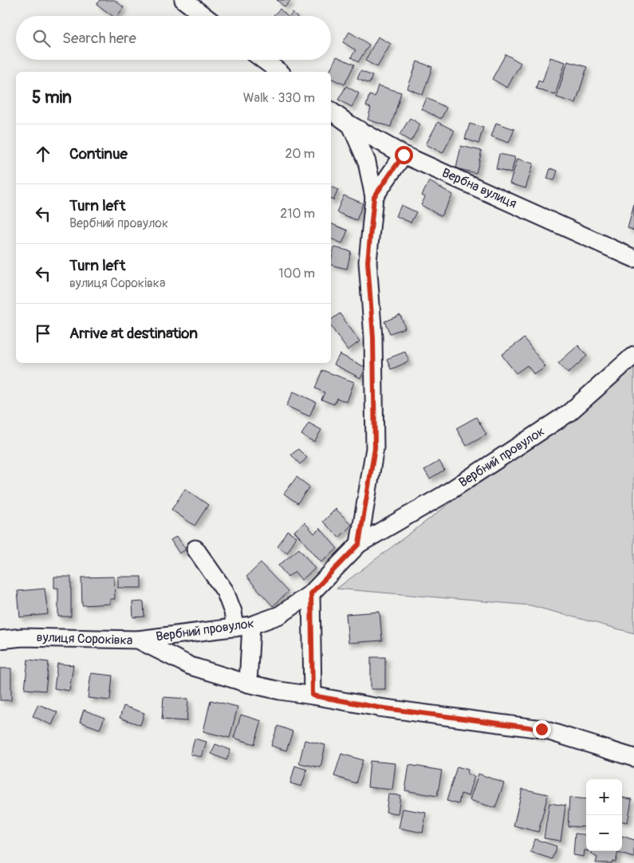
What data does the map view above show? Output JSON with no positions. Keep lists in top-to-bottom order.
{
  "streets": {
    "street": ["Вербна вулиця", "Вербний провулок", "вулиця Сороківка"]
  },
  "crossings": [
    ["Вербний провулок", "вулиця Сороківка"]
  ],
  "page": {
    "search": "Search here",
    "heading": ["5 min", "Walk · 330 m"],
    "list": [
      ["Continue", "20 m"],
      ["Turn left", "Вербний провулок", "210 m"],
      ["Turn left", "вулиця Сороківка", "100 m"],
      "Arrive at destination"
    ],
    "map_buttons": ["+", "−"]
  }
}
